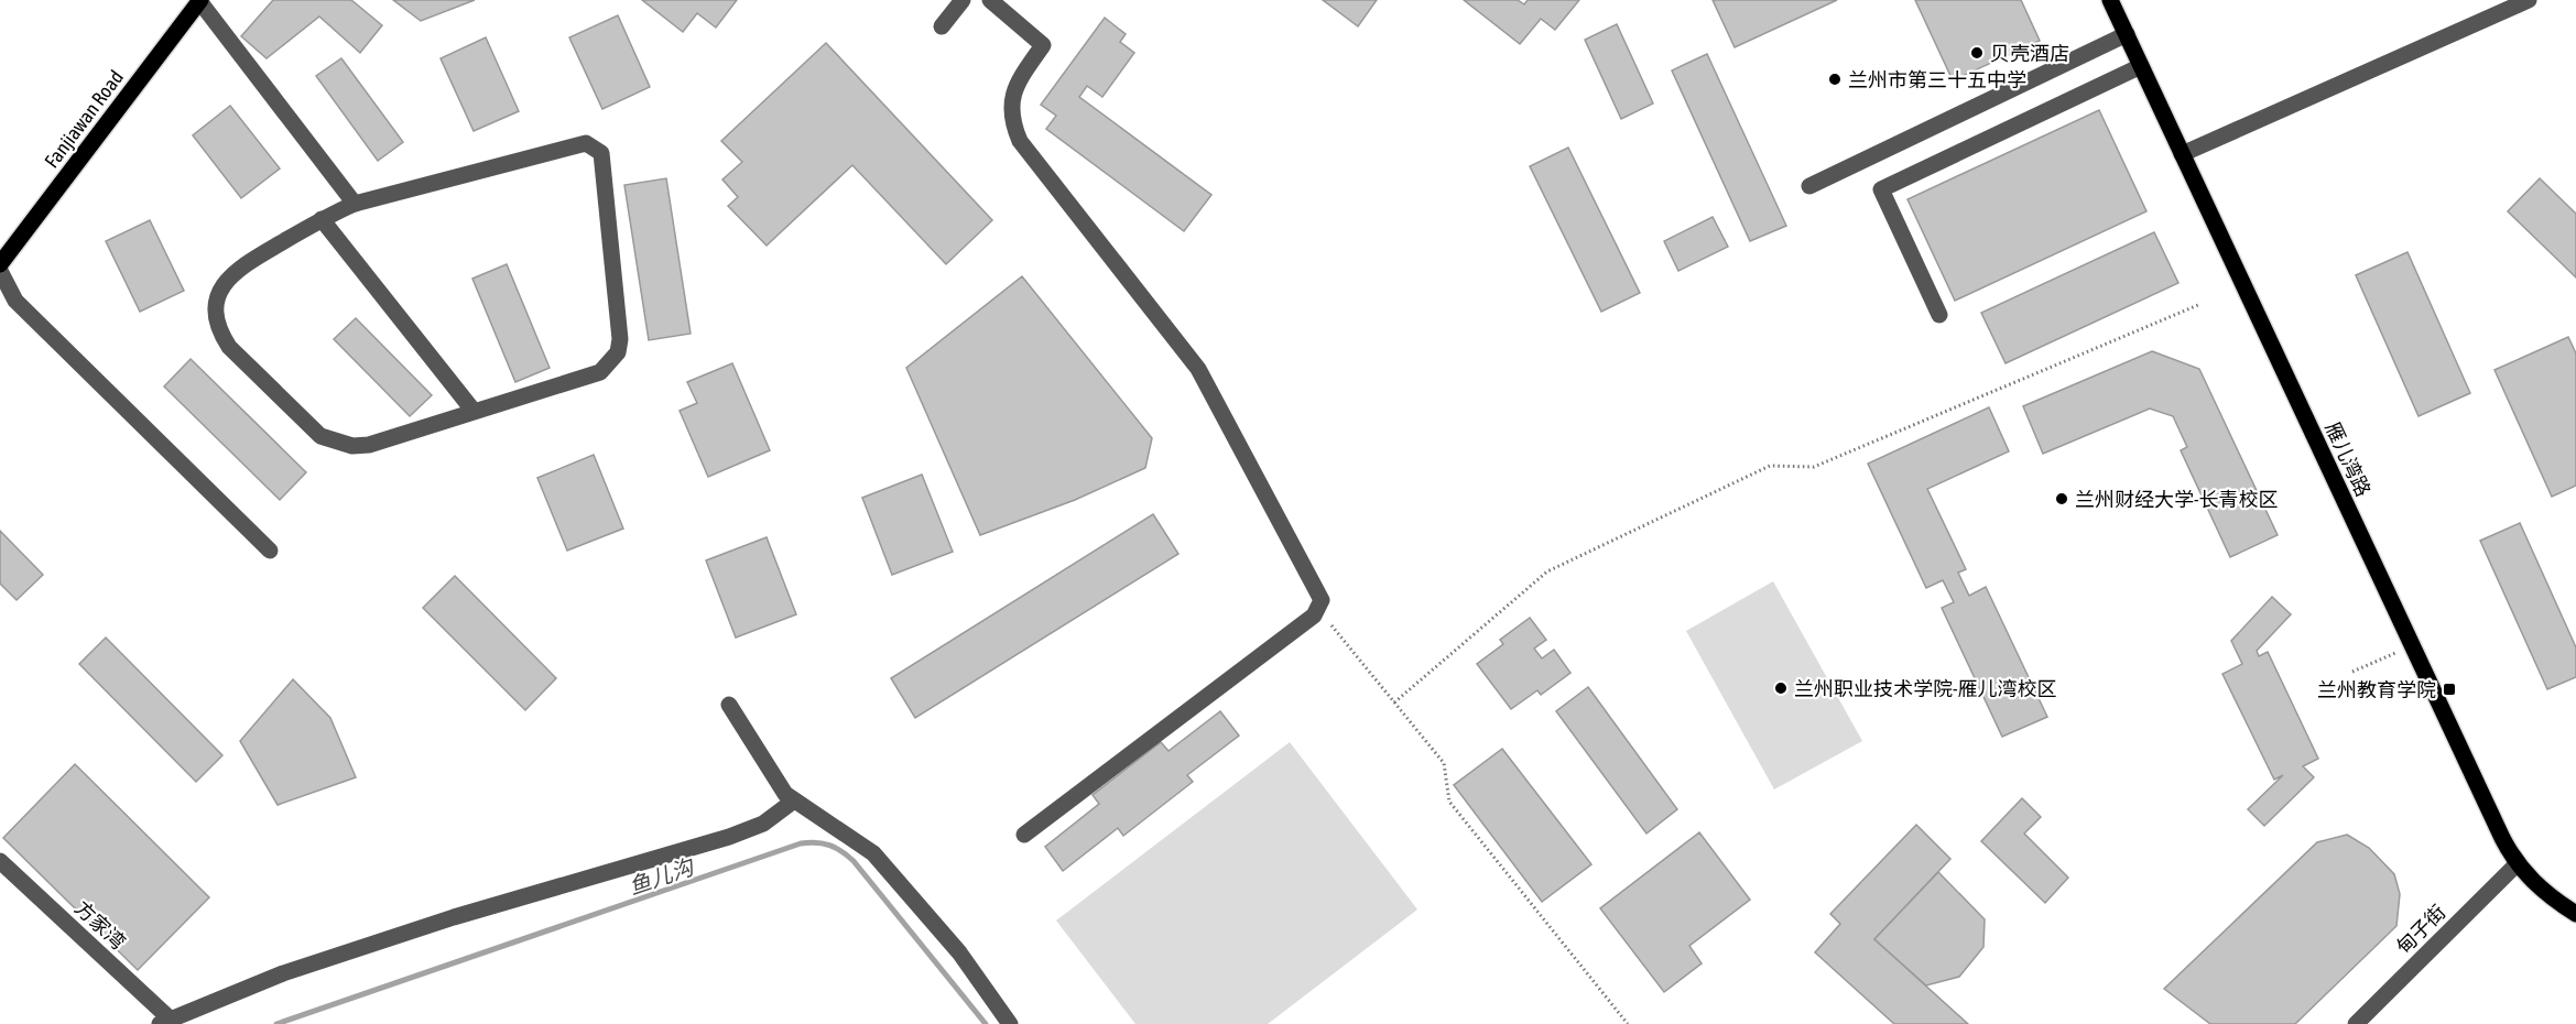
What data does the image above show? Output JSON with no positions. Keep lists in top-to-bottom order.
{
  "streets": {
    "main road": ["Fanjiawan Road", "雁儿湾路"],
    "street": ["方家湾", "甸子街"]
  },
  "crossings": [
    ["雁儿湾路", "甸子街"]
  ],
  "water": ["鱼儿沟"],
  "places": {
    "other": [
      "贝壳酒店",
      "兰州市第三十五中学",
      "兰州财经大学-长青校区",
      "兰州职业技术学院-雁儿湾校区"
    ],
    "transit": ["兰州教育学院"]
  }
}
